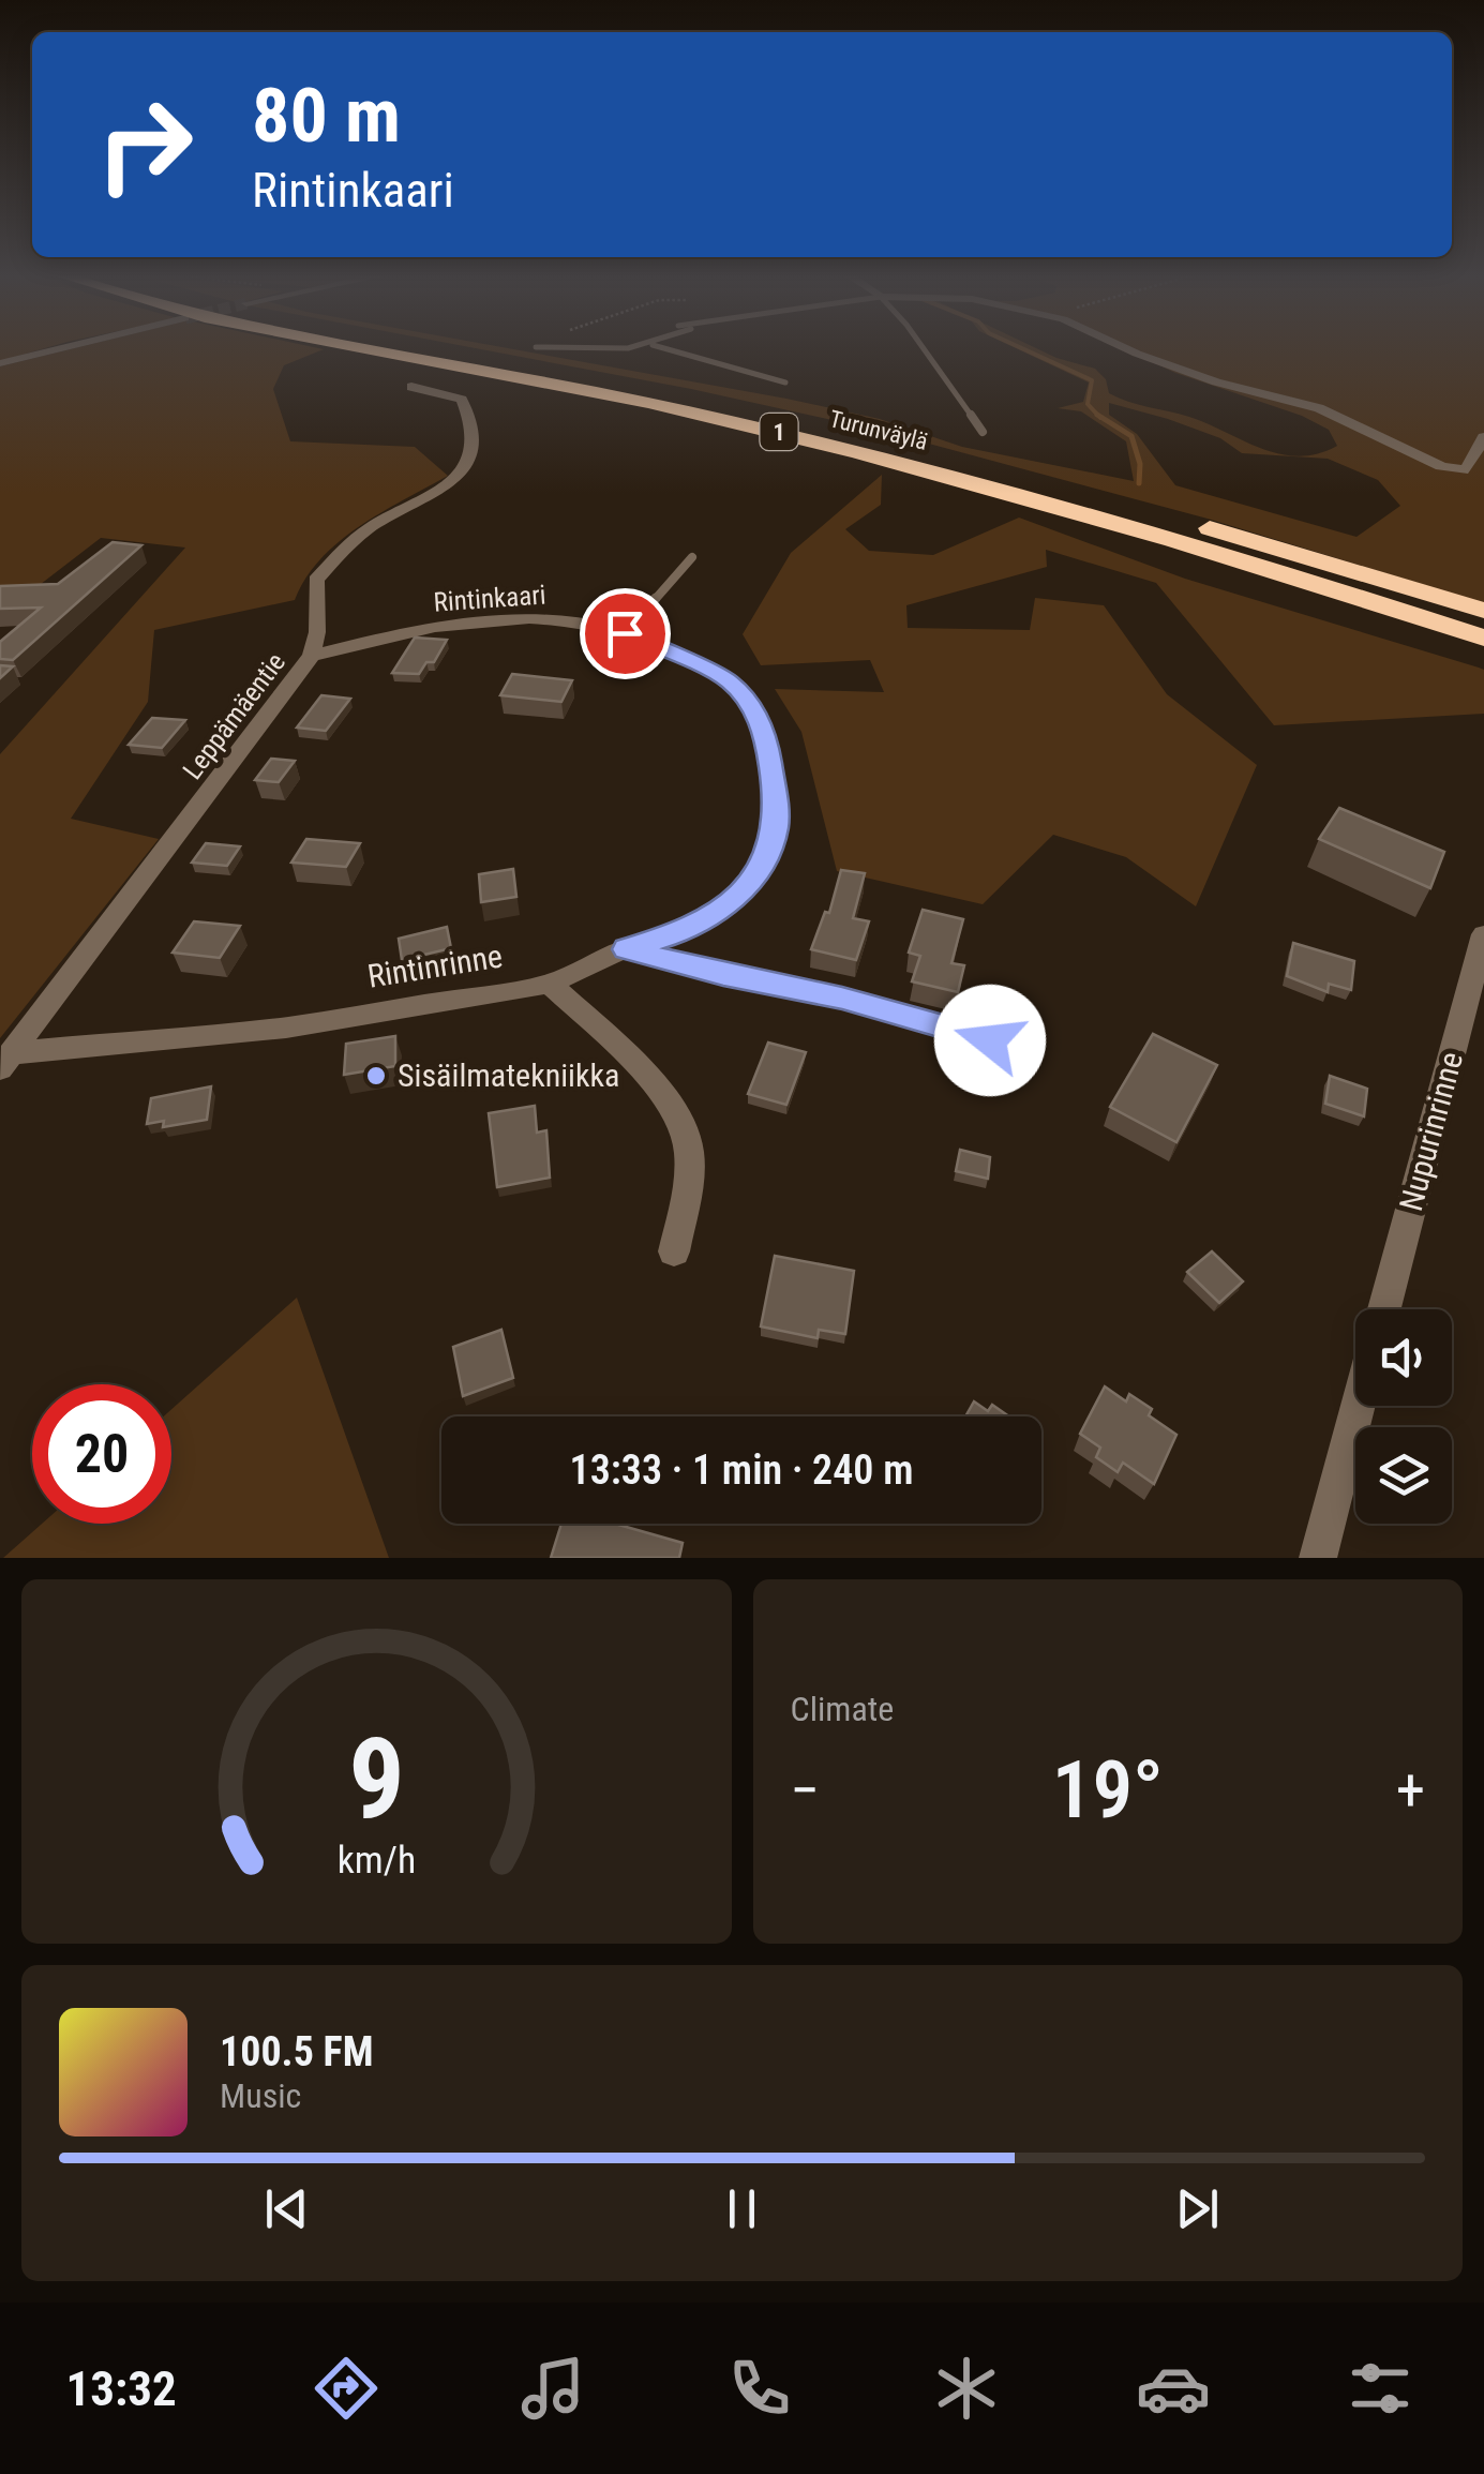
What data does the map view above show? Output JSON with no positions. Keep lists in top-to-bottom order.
{
  "streets": {
    "highway": ["Turunväylä", "1"],
    "street": [
      "Rintinkaari",
      "Leppämäentie",
      "Rintinrinne",
      "Nupurinrinne"
    ]
  },
  "crossings": [
    ["Rintinkaari", "Leppämäentie"],
    ["Rintinkaari", "Rintinrinne"],
    ["Leppämäentie", "Rintinrinne"]
  ],
  "places": ["Sisäilmatekniikka"],
  "page": {
    "turn": ["80 m", "Rintinkaari"],
    "limit": "20",
    "trip": "13:33 · 1 min · 240 m",
    "tile": "Climate",
    "heat": ["−", "19°", "+"],
    "song": ["100.5 FM", "Music"],
    "tabs": "13:32",
    "gauge": ["9", "km/h"]
  }
}
